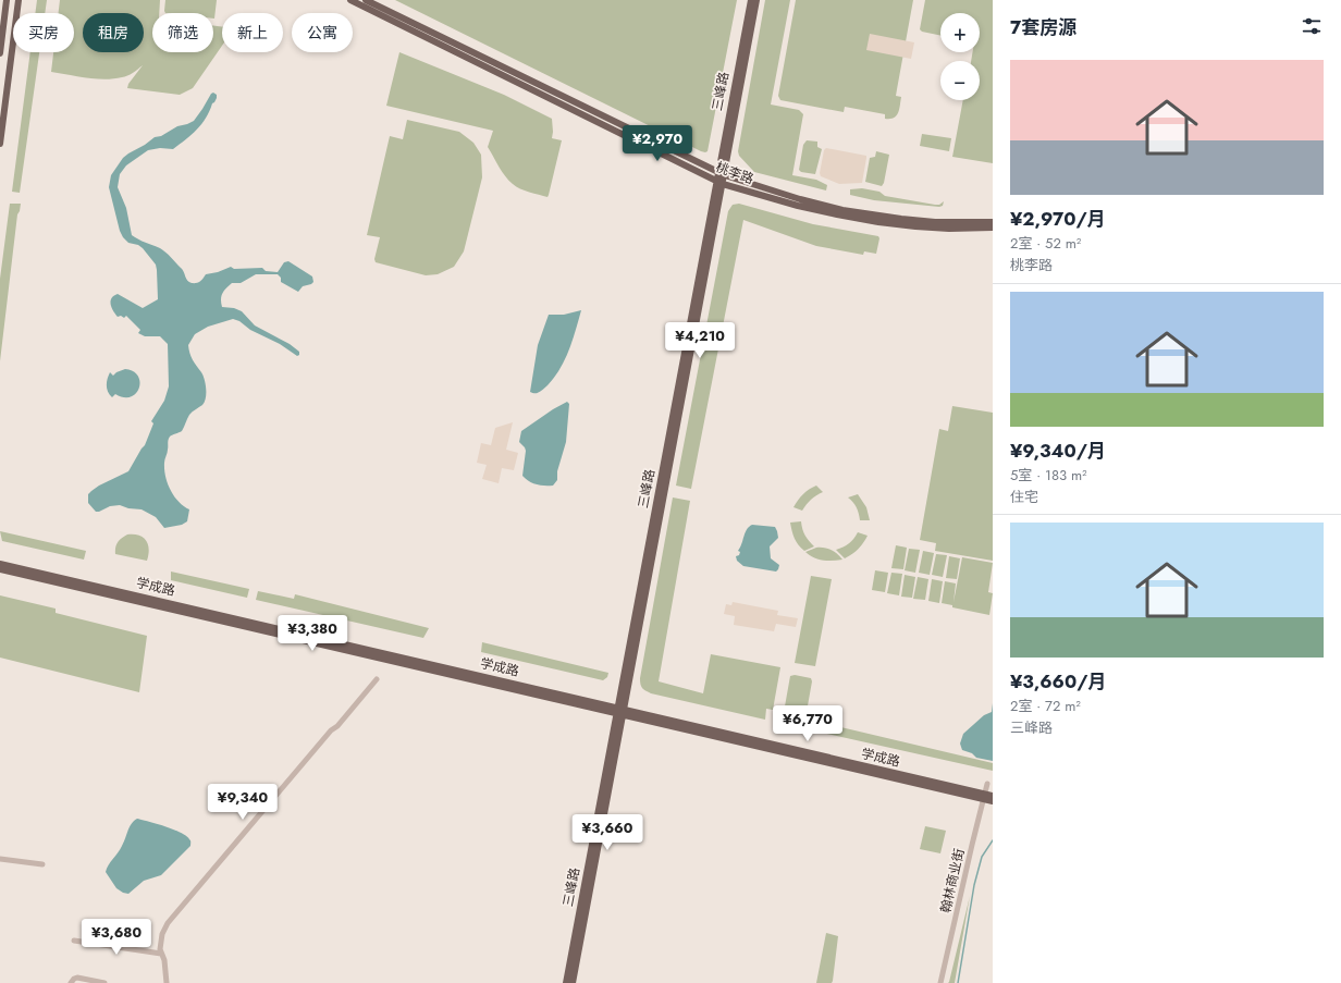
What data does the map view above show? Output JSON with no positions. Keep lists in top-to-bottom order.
{
  "streets": {
    "main road": ["三峰路", "桃李路", "学成路"],
    "street": ["翰林商业街"]
  },
  "crossings": [
    ["三峰路", "桃李路"],
    ["三峰路", "学成路"],
    ["学成路", "翰林商业街"]
  ],
  "page": {
    "heading": "7套房源",
    "map_buttons": ["+", "−"],
    "chip": [
      "买房",
      "租房",
      "筛选",
      "新上",
      "公寓"
    ],
    "list": [
      {
        "name": "¥2,970/月",
        "note": "2室 · 52 m² · 桃李路"
      },
      {
        "name": "¥9,340/月",
        "note": "5室 · 183 m² · 住宅"
      },
      {
        "name": "¥3,660/月",
        "note": "2室 · 72 m² · 三峰路"
      }
    ],
    "price": [
      "¥2,970",
      "¥4,210",
      "¥3,380",
      "¥6,770",
      "¥9,340",
      "¥3,660",
      "¥3,680"
    ]
  }
}
